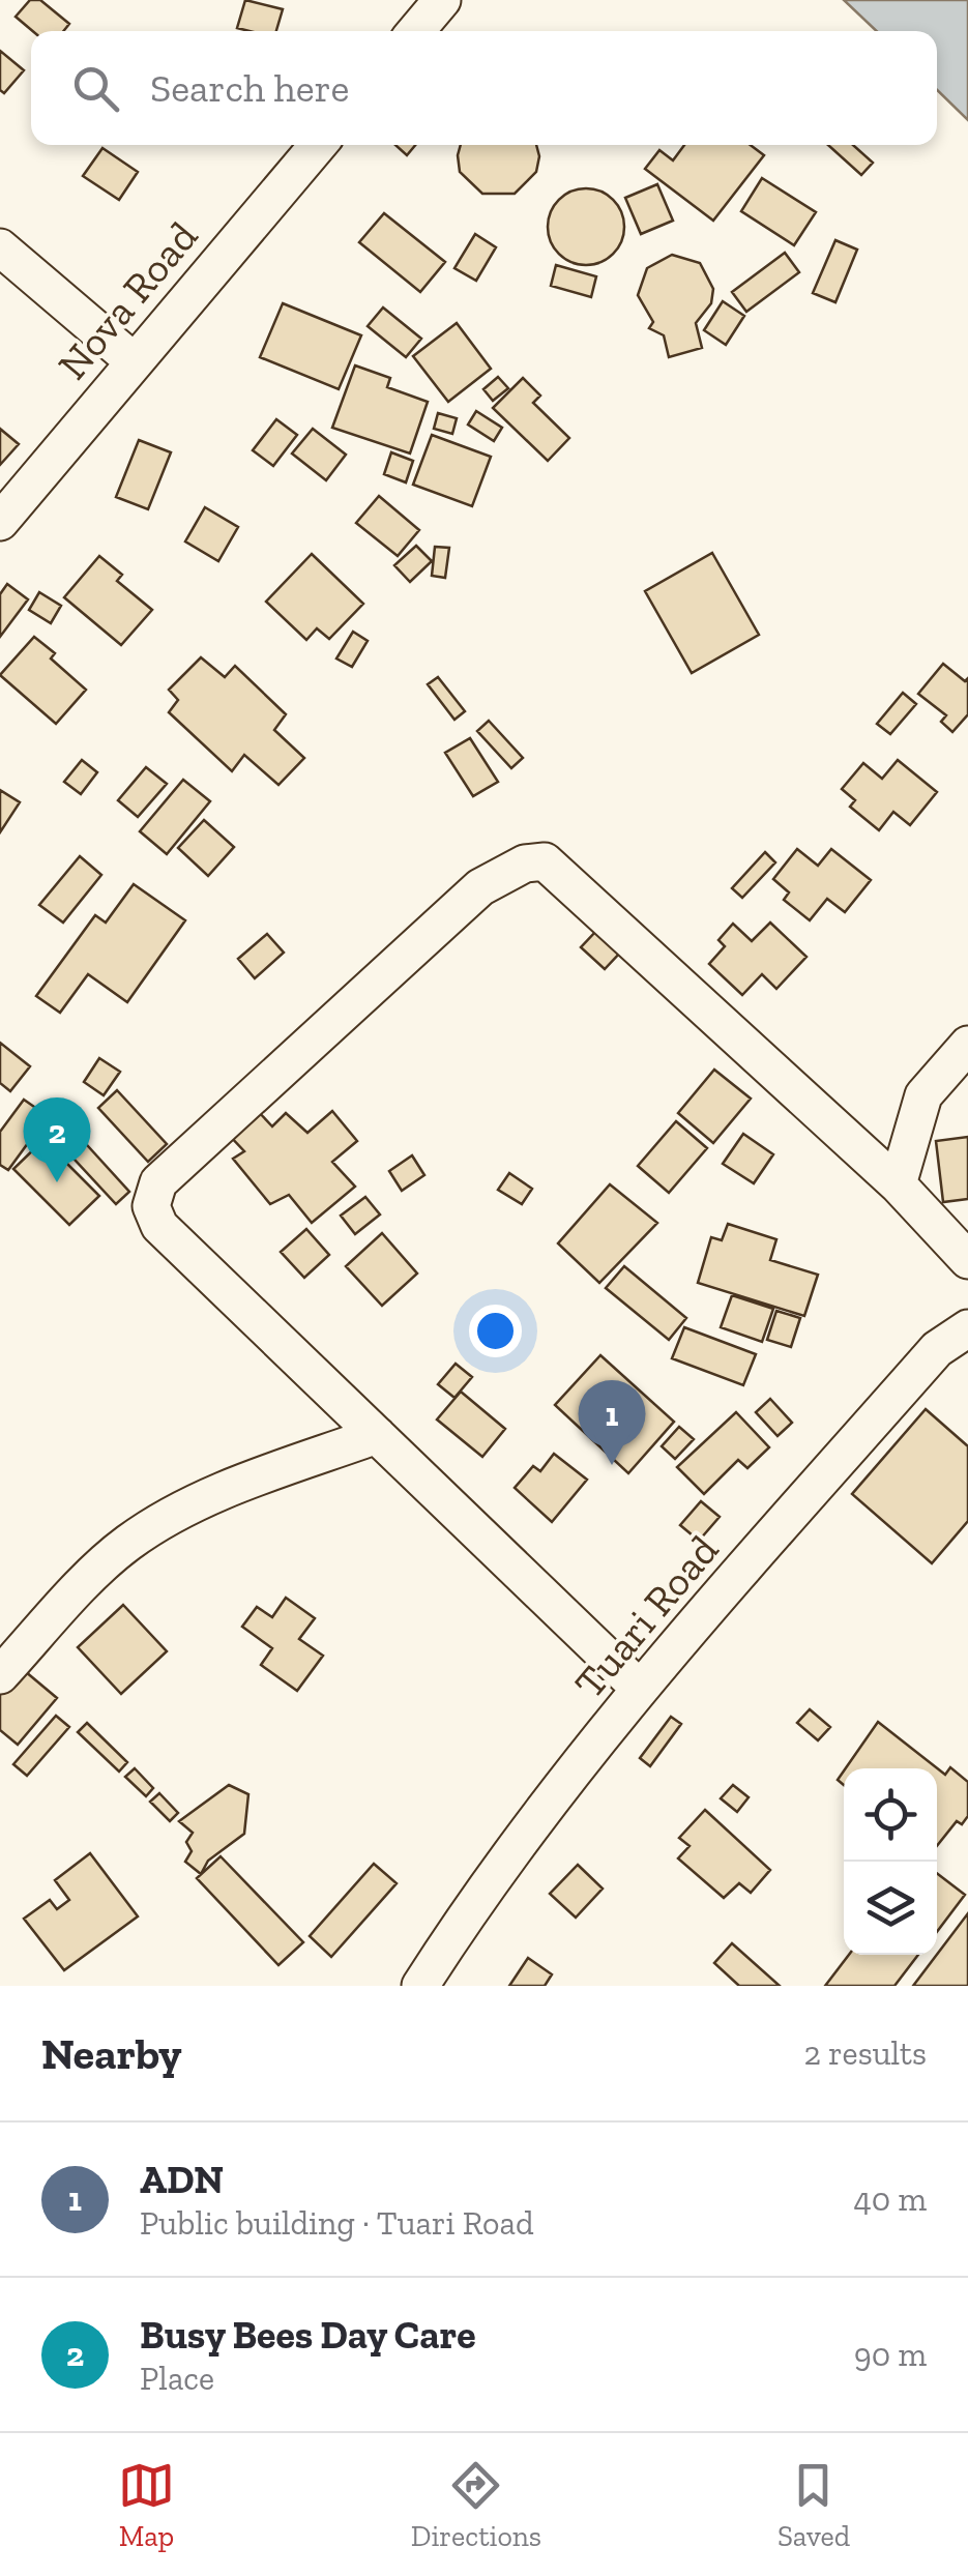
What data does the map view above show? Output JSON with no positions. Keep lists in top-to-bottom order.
{
  "streets": {
    "street": ["Nova Road", "Tuari Road"]
  },
  "page": {
    "search": "Search here",
    "pins": ["2", "1"],
    "heading": ["Nearby", "2 results"],
    "list": [
      {
        "mark": "1",
        "name": "ADN",
        "note": "Public building · Tuari Road",
        "value": "40 m"
      },
      {
        "mark": "2",
        "name": "Busy Bees Day Care",
        "note": "Place",
        "value": "90 m"
      }
    ],
    "nav": ["Map", "Directions", "Saved"]
  }
}
